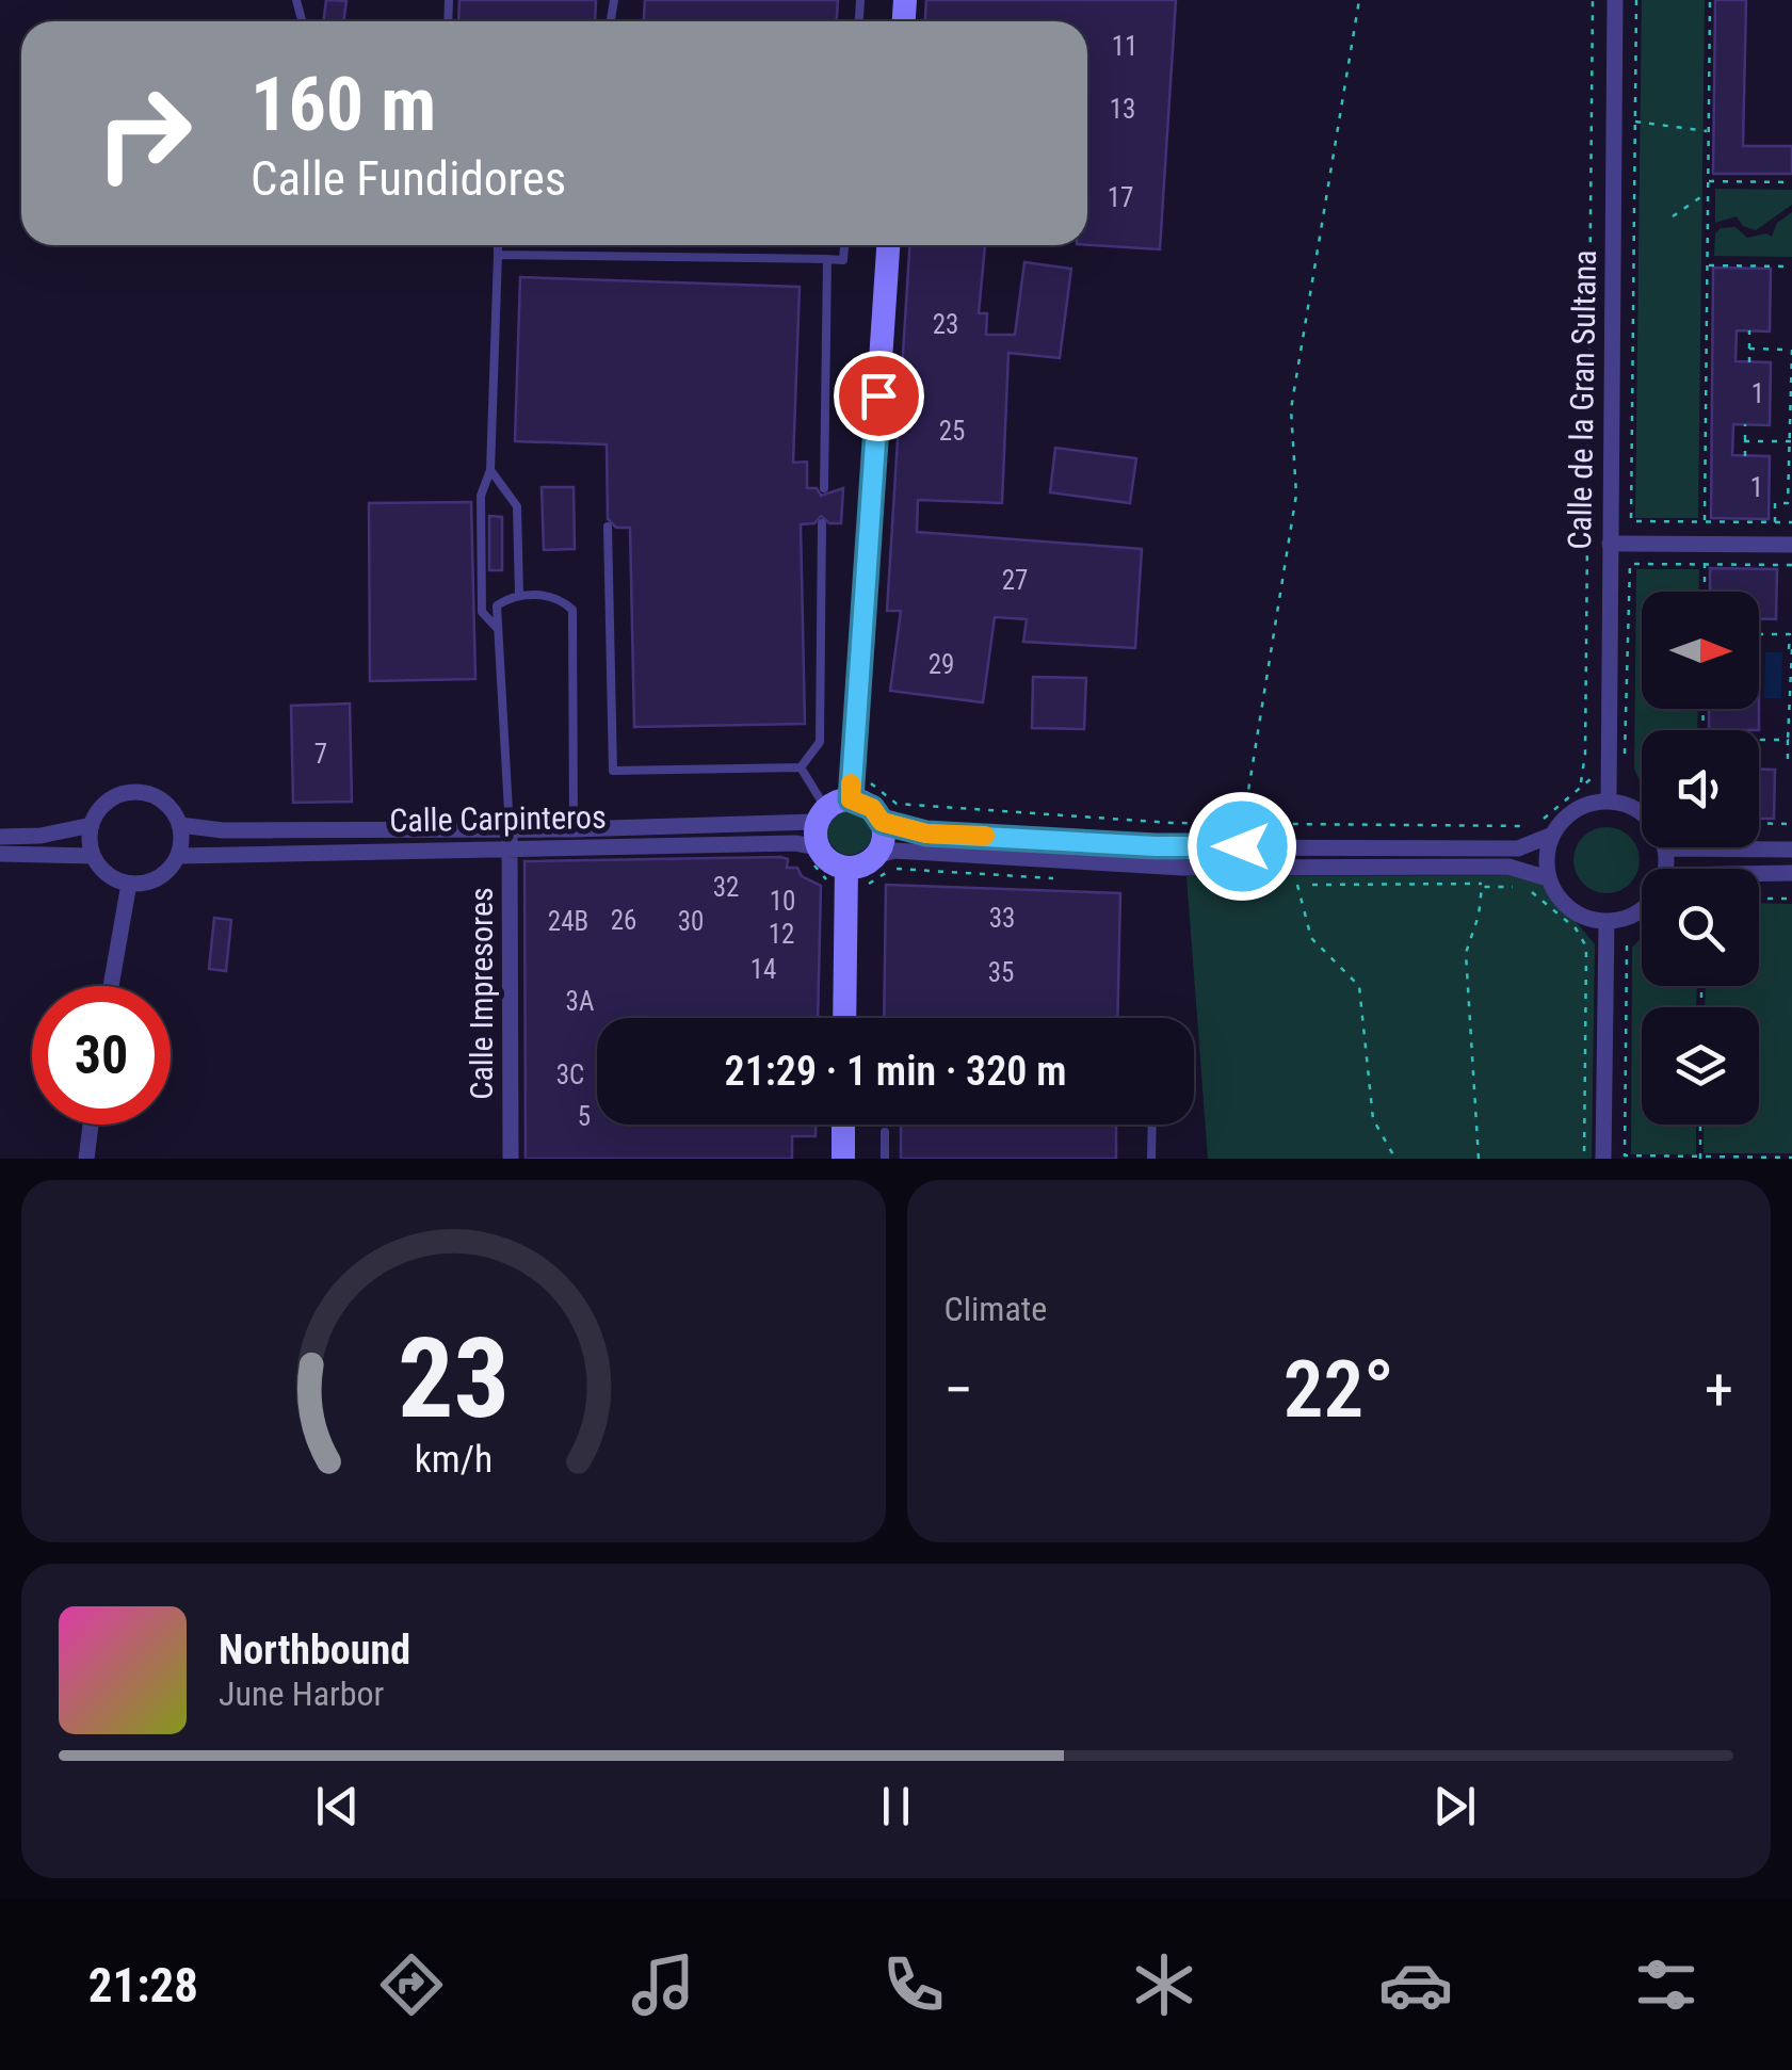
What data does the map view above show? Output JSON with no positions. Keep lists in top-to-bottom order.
{
  "streets": {
    "street": ["Calle de la Gran Sultana", "Calle Carpinteros", "Calle Impresores"]
  },
  "crossings": [
    ["Calle Carpinteros", "Calle Impresores"]
  ],
  "house_numbers": [
    "11",
    "13",
    "17",
    "23",
    "1",
    "25",
    "1",
    "27",
    "29",
    "7",
    "32",
    "10",
    "33",
    "26",
    "24B",
    "30",
    "12",
    "14",
    "35",
    "3A",
    "3C",
    "5"
  ],
  "north": "right",
  "page": {
    "turn": ["160 m", "Calle Fundidores"],
    "limit": "30",
    "trip": "21:29 · 1 min · 320 m",
    "tile": "Climate",
    "heat": ["−", "22°", "+"],
    "song": ["Northbound", "June Harbor"],
    "tabs": "21:28",
    "gauge": ["23", "km/h"]
  }
}
